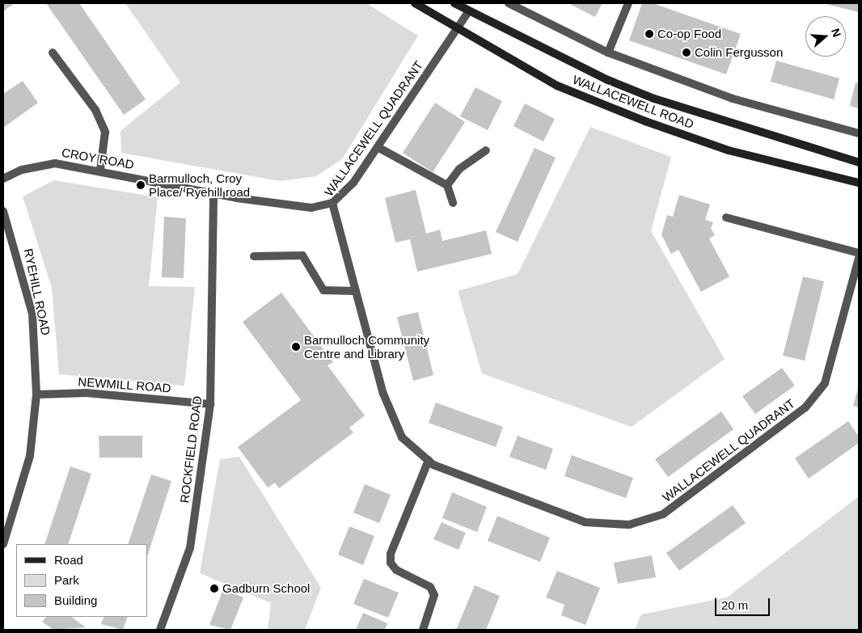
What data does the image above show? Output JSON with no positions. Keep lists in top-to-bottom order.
{
  "streets": {
    "street": [
      "WALLACEWELL ROAD",
      "WALLACEWELL QUADRANT",
      "CROY ROAD",
      "RYEHILL ROAD",
      "NEWMILL ROAD",
      "ROCKFIELD ROAD"
    ]
  },
  "crossings": [
    ["WALLACEWELL ROAD", "WALLACEWELL QUADRANT"],
    ["WALLACEWELL QUADRANT", "CROY ROAD"],
    ["CROY ROAD", "ROCKFIELD ROAD"],
    ["RYEHILL ROAD", "NEWMILL ROAD"],
    ["NEWMILL ROAD", "ROCKFIELD ROAD"]
  ],
  "places": [
    "Co-op Food",
    "Colin Fergusson",
    "Barmulloch, Croy Place/ Ryehill road",
    "Barmulloch Community Centre and Library",
    "Gadburn School"
  ],
  "legend": ["Road", "Park", "Building"],
  "scale_bar": "20 m",
  "north": "right"
}
